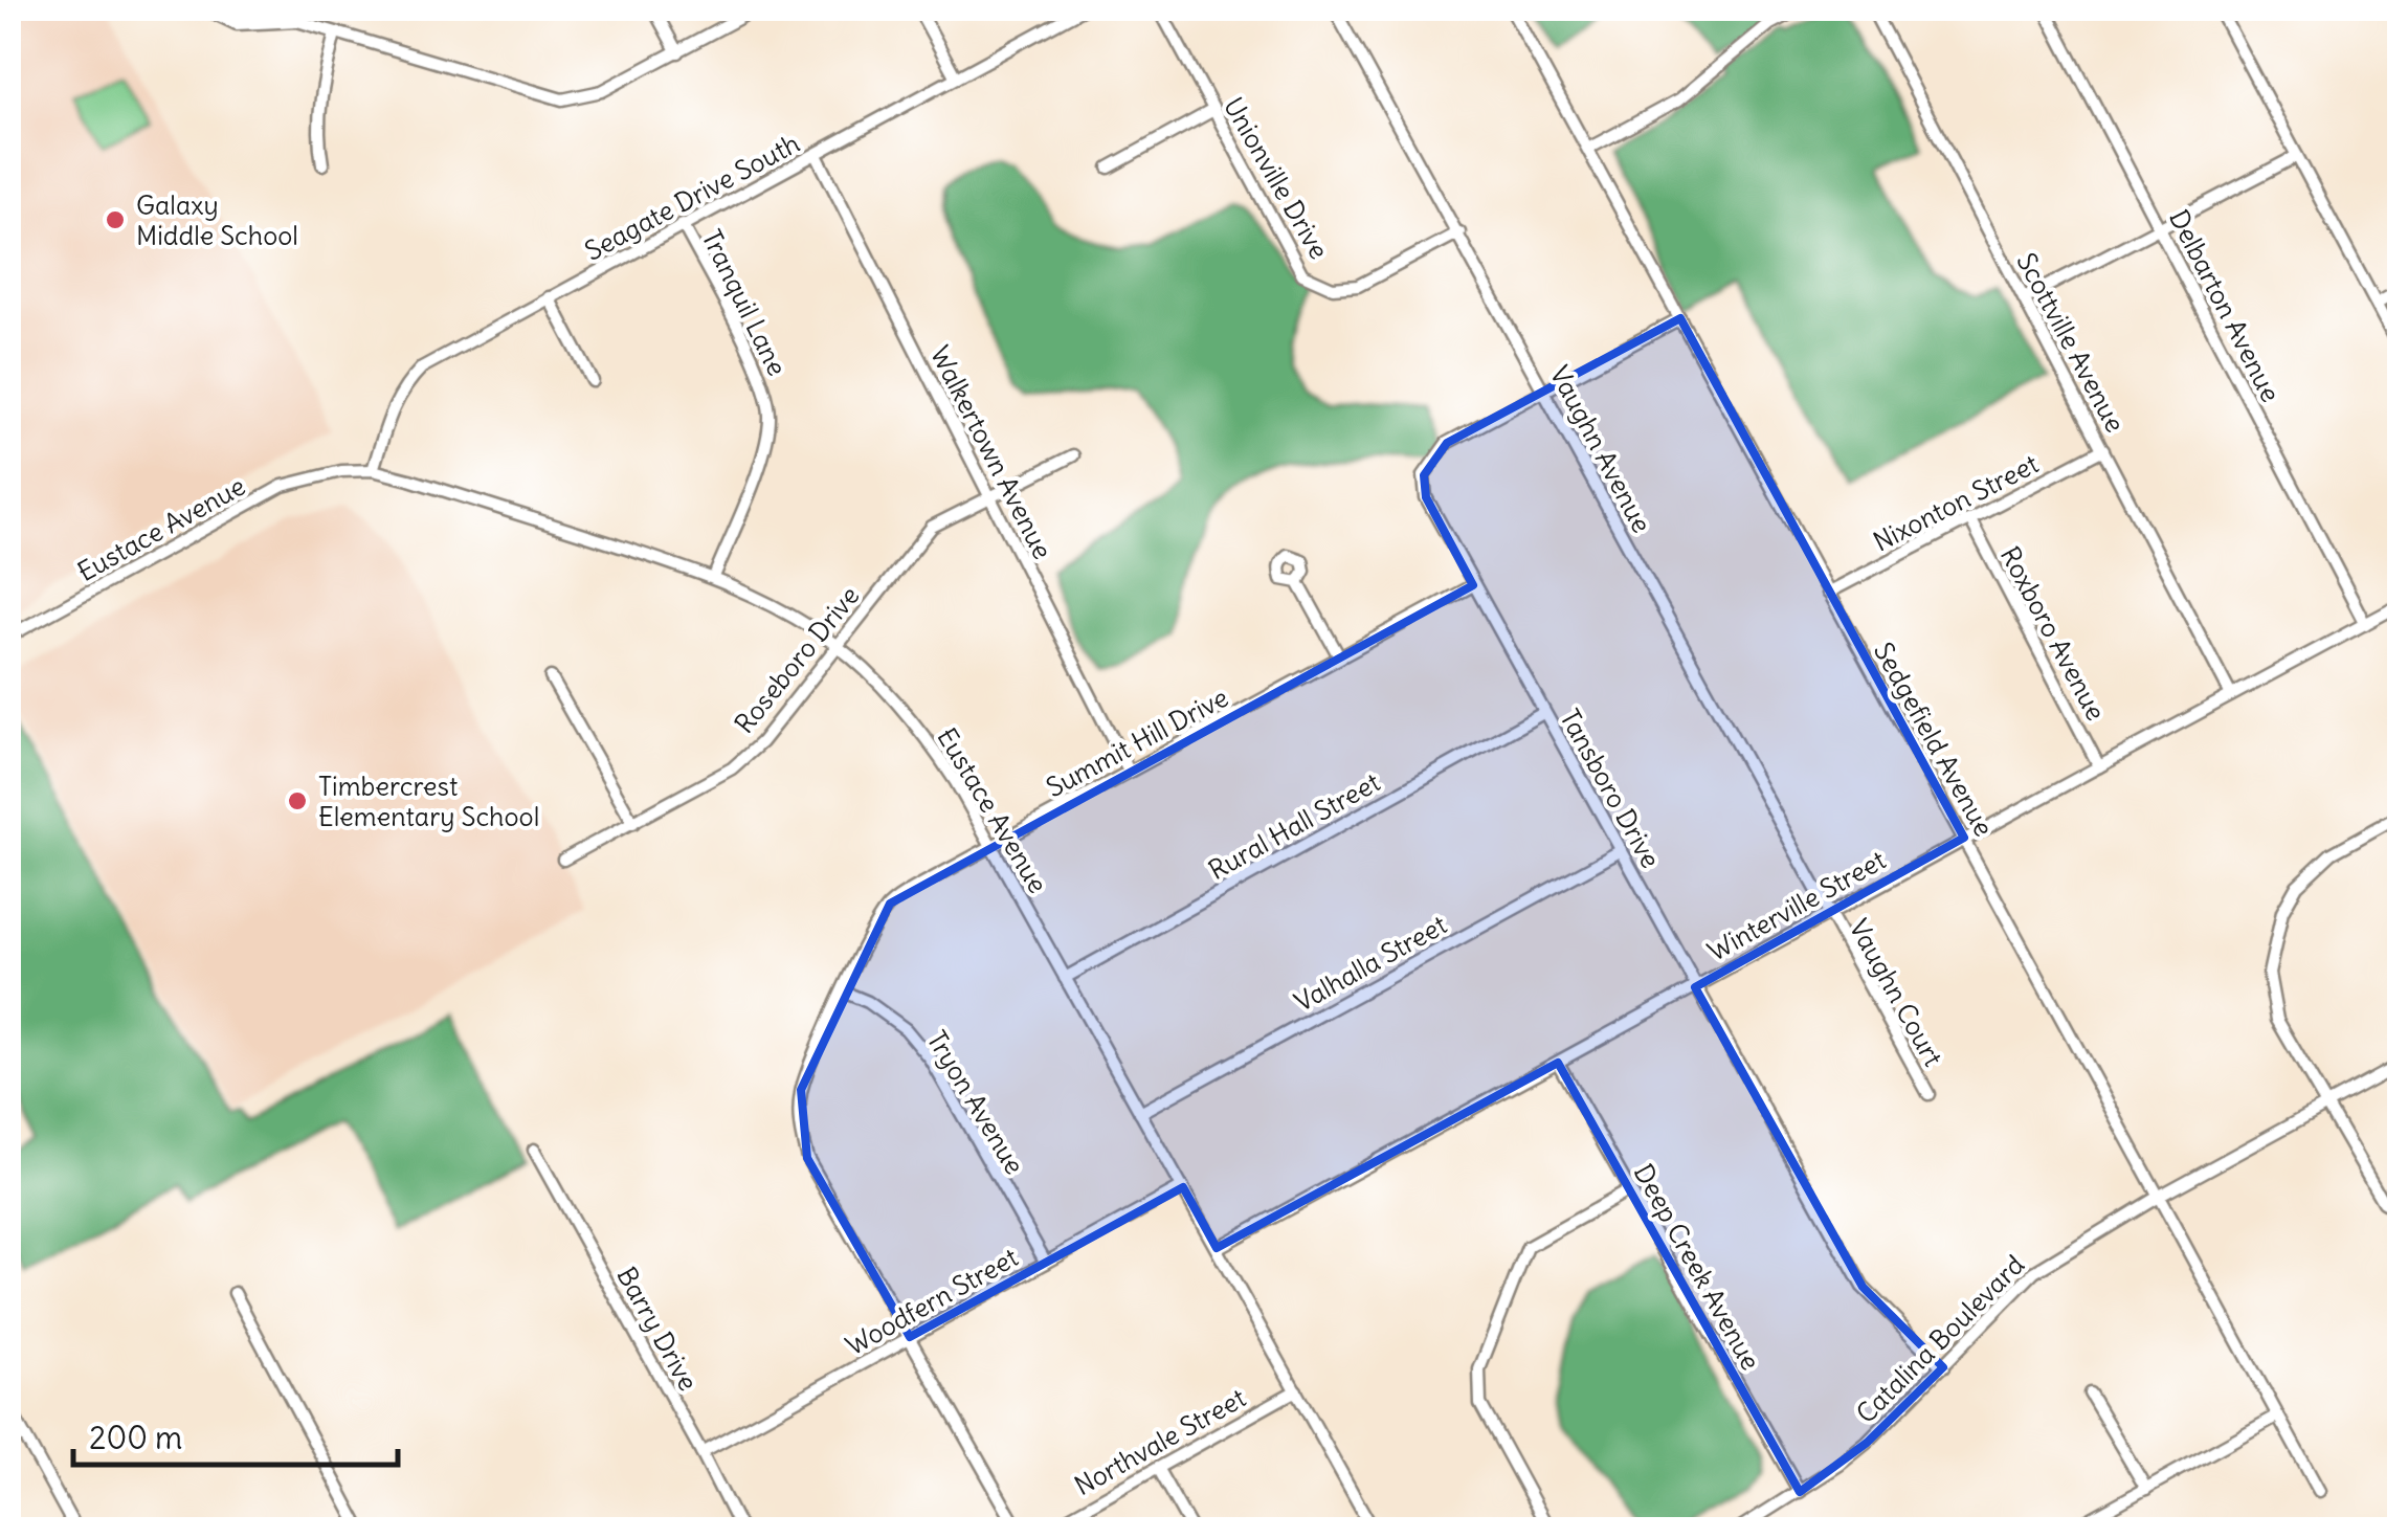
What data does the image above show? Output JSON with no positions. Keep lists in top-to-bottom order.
{
  "streets": {
    "street": [
      "Unionville Drive",
      "Seagate Drive South",
      "Tranquil Lane",
      "Delbarton Avenue",
      "Scottville Avenue",
      "Vaughn Avenue",
      "Walkertown Avenue",
      "Nixonton Street",
      "Eustace Avenue",
      "Roxboro Avenue",
      "Roseboro Drive",
      "Sedgefield Avenue",
      "Summit Hill Drive",
      "Tansboro Drive",
      "Rural Hall Street",
      "Winterville Street",
      "Valhalla Street",
      "Vaughn Court",
      "Tryon Avenue",
      "Deep Creek Avenue",
      "Woodfern Street",
      "Barry Drive",
      "Catalina Boulevard",
      "Northvale Street"
    ]
  },
  "crossings": [
    ["Unionville Drive", "Vaughn Avenue"],
    ["Seagate Drive South", "Tranquil Lane"],
    ["Seagate Drive South", "Walkertown Avenue"],
    ["Seagate Drive South", "Eustace Avenue"],
    ["Tranquil Lane", "Eustace Avenue"],
    ["Delbarton Avenue", "Winterville Street"],
    ["Scottville Avenue", "Nixonton Street"],
    ["Scottville Avenue", "Winterville Street"],
    ["Vaughn Avenue", "Tansboro Drive"],
    ["Vaughn Avenue", "Winterville Street"],
    ["Vaughn Avenue", "Vaughn Court"],
    ["Walkertown Avenue", "Roseboro Drive"],
    ["Walkertown Avenue", "Summit Hill Drive"],
    ["Nixonton Street", "Roxboro Avenue"],
    ["Nixonton Street", "Sedgefield Avenue"],
    ["Eustace Avenue", "Roseboro Drive"],
    ["Eustace Avenue", "Summit Hill Drive"],
    ["Eustace Avenue", "Rural Hall Street"],
    ["Eustace Avenue", "Winterville Street"],
    ["Eustace Avenue", "Valhalla Street"],
    ["Eustace Avenue", "Woodfern Street"],
    ["Eustace Avenue", "Northvale Street"],
    ["Roxboro Avenue", "Winterville Street"],
    ["Sedgefield Avenue", "Tansboro Drive"],
    ["Sedgefield Avenue", "Winterville Street"],
    ["Sedgefield Avenue", "Catalina Boulevard"],
    ["Summit Hill Drive", "Tansboro Drive"],
    ["Summit Hill Drive", "Tryon Avenue"],
    ["Summit Hill Drive", "Woodfern Street"],
    ["Tansboro Drive", "Rural Hall Street"],
    ["Tansboro Drive", "Winterville Street"],
    ["Tansboro Drive", "Valhalla Street"],
    ["Tansboro Drive", "Catalina Boulevard"],
    ["Winterville Street", "Vaughn Court"],
    ["Winterville Street", "Deep Creek Avenue"],
    ["Tryon Avenue", "Woodfern Street"],
    ["Deep Creek Avenue", "Catalina Boulevard"],
    ["Woodfern Street", "Barry Drive"]
  ],
  "places": ["Galaxy Middle School", "Timbercrest Elementary School"],
  "scale_bar": "200 m"
}
